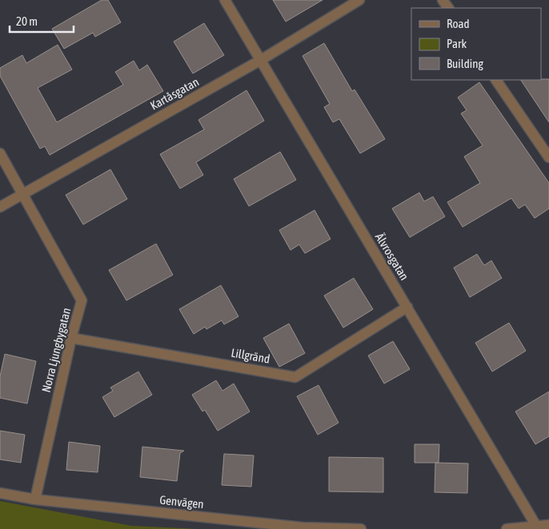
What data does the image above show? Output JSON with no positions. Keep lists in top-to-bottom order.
{
  "streets": {
    "street": [
      "Kartåsgatan",
      "Älvrosgatan",
      "Norra Ljungbygatan",
      "Lillgränd",
      "Genvägen"
    ]
  },
  "crossings": [
    ["Kartåsgatan", "Älvrosgatan"],
    ["Kartåsgatan", "Norra Ljungbygatan"],
    ["Älvrosgatan", "Lillgränd"],
    ["Norra Ljungbygatan", "Lillgränd"],
    ["Norra Ljungbygatan", "Genvägen"]
  ],
  "legend": ["Road", "Park", "Building"],
  "scale_bar": "20 m"
}
